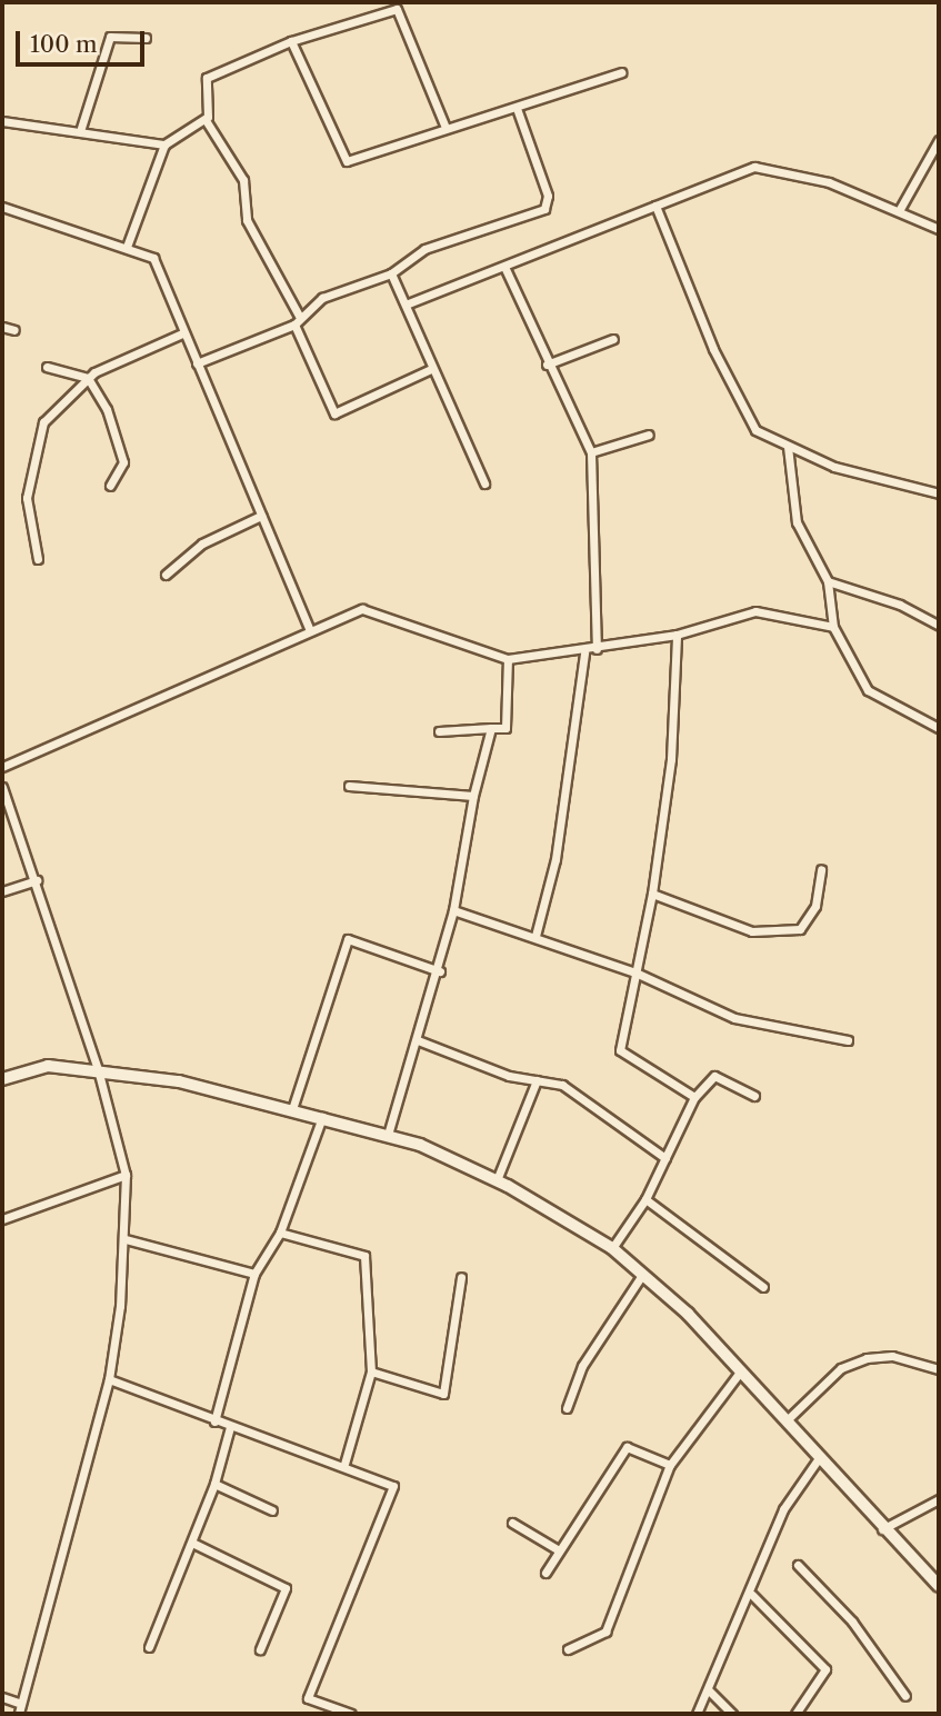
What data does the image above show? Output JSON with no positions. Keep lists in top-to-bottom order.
{
  "scale_bar": "100 m"
}
